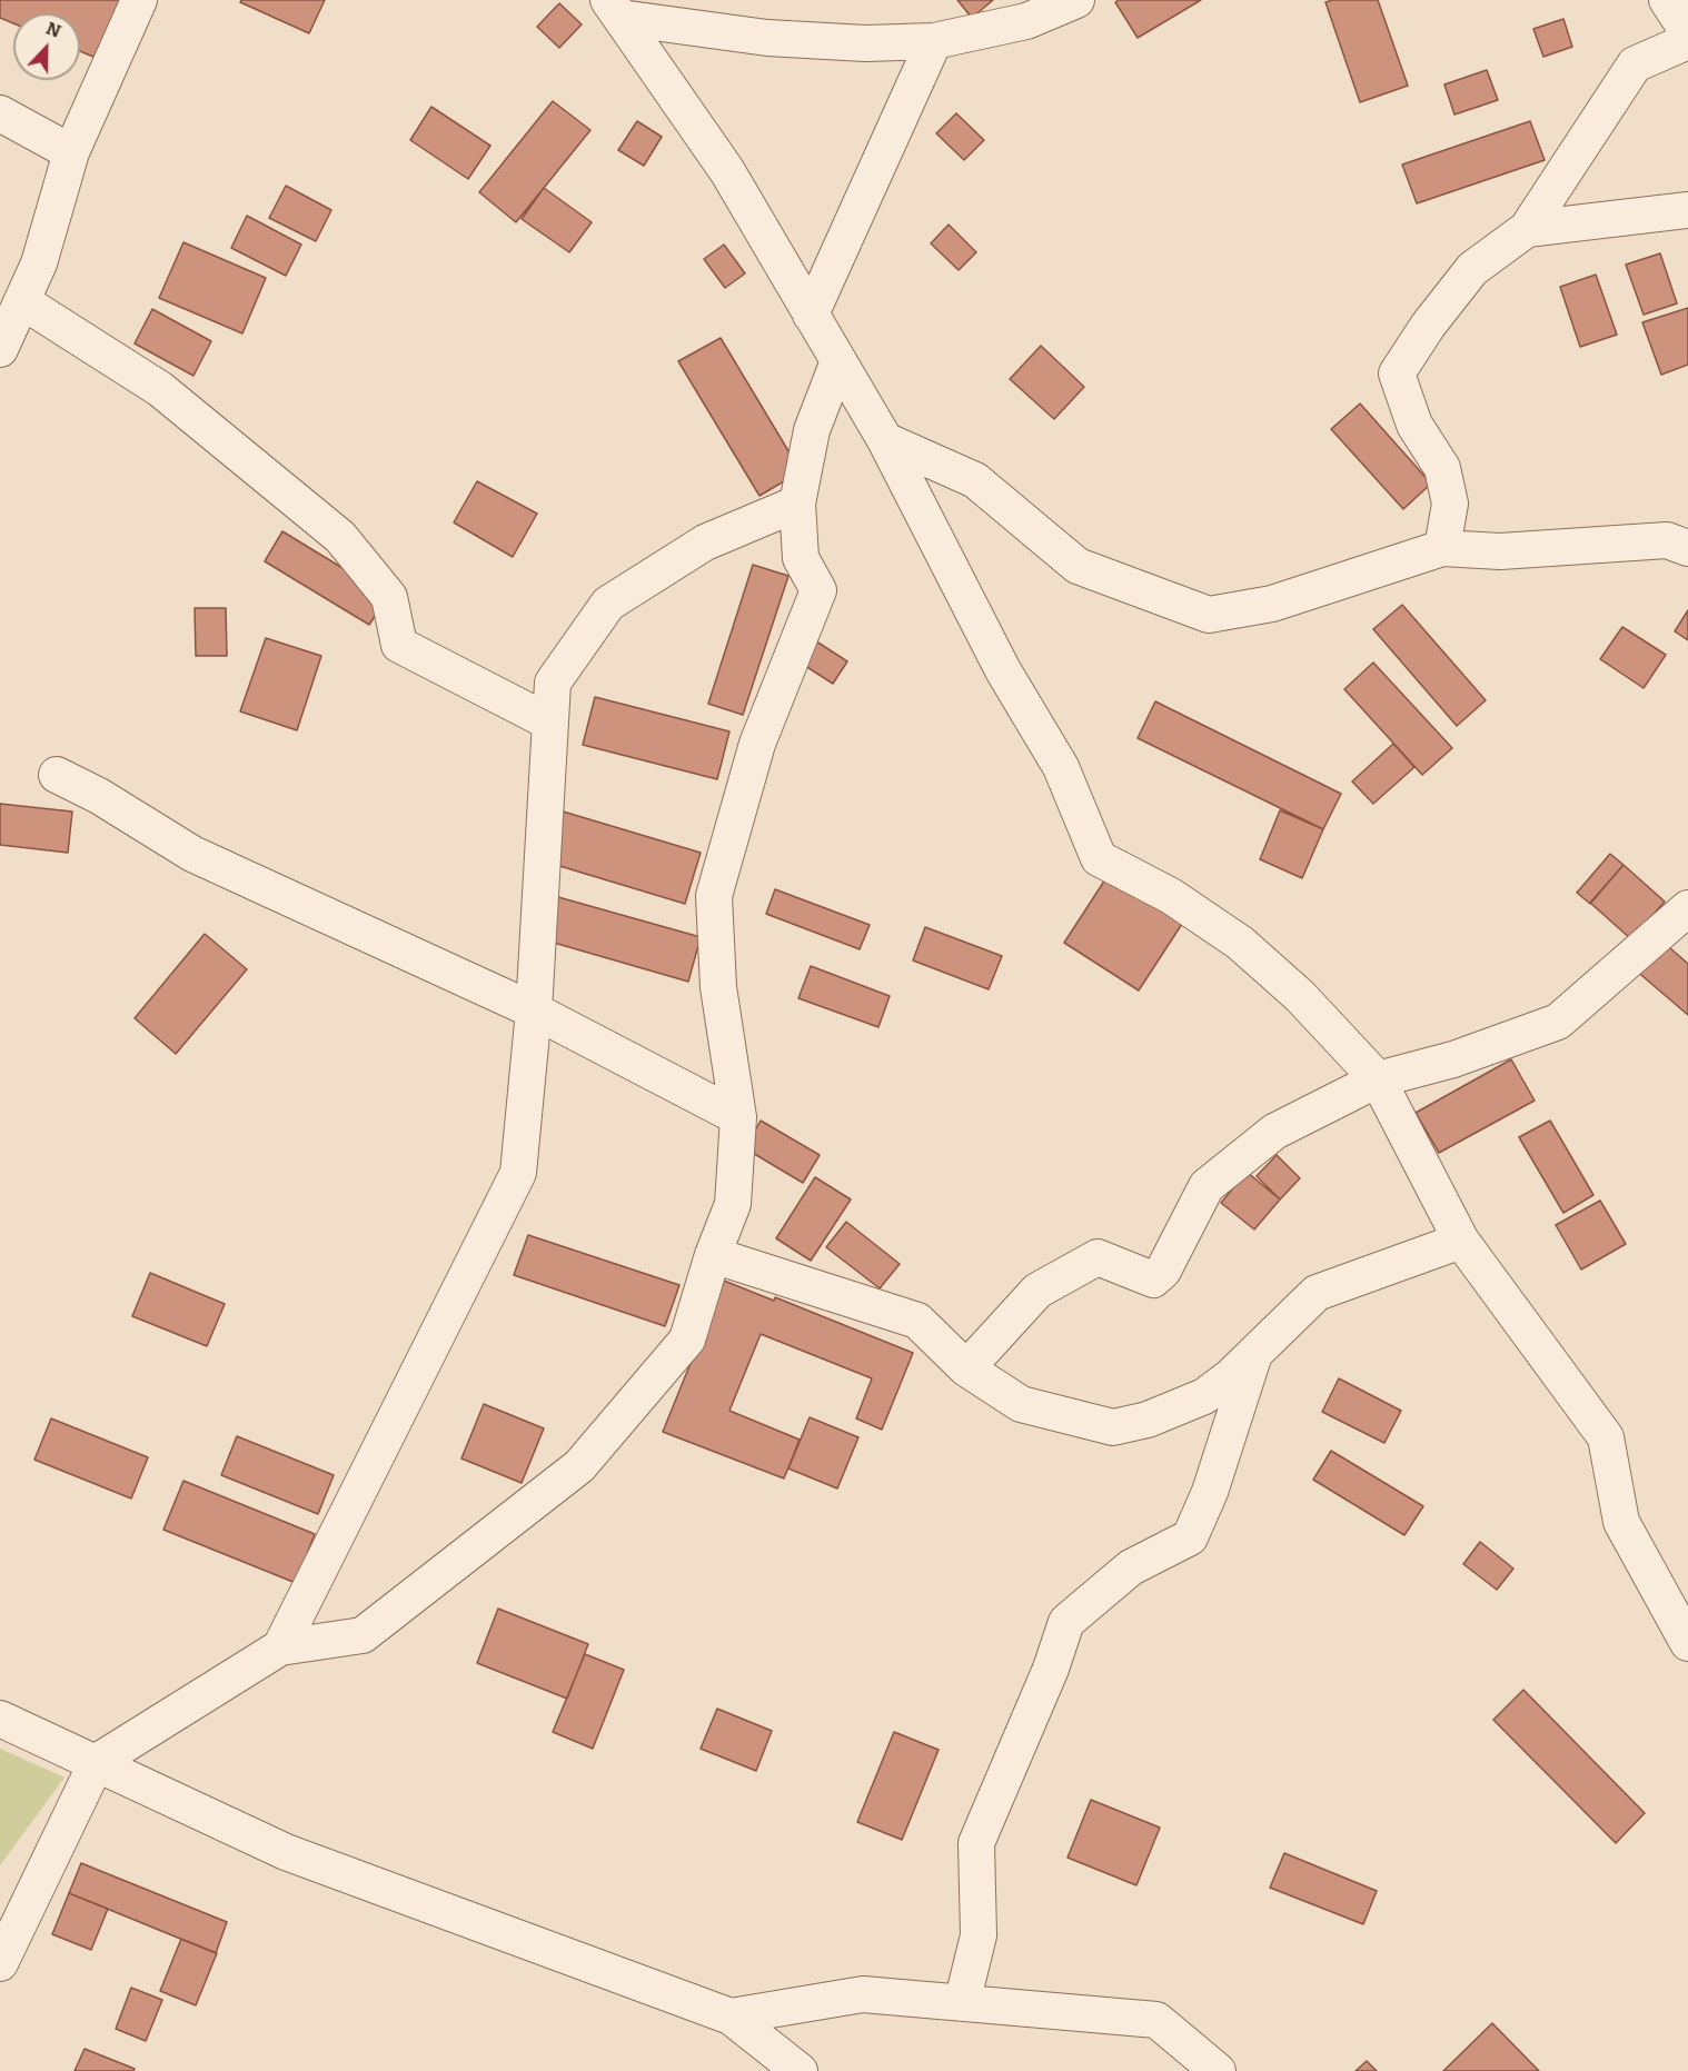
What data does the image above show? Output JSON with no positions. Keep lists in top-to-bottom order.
{
  "north": "top"
}
